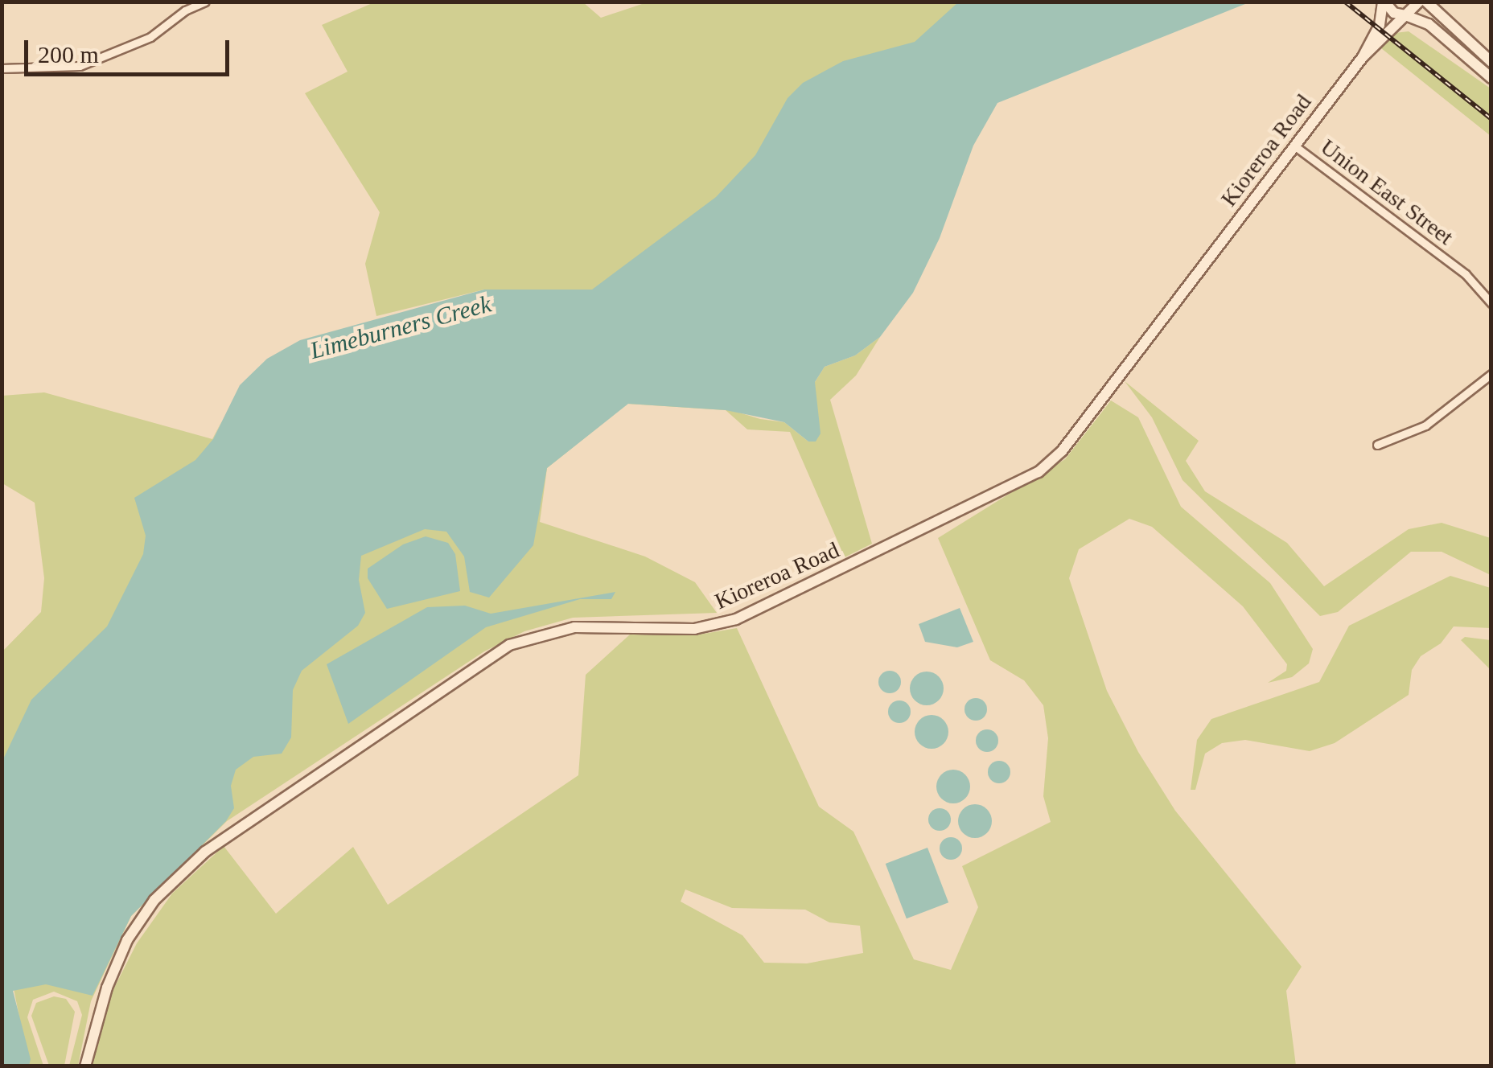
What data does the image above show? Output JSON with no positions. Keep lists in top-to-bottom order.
{
  "streets": {
    "main road": ["Kioreroa Road"],
    "street": ["Union East Street"]
  },
  "crossings": [
    ["Kioreroa Road", "Union East Street"]
  ],
  "water": ["Limeburners Creek"],
  "scale_bar": "200 m"
}
